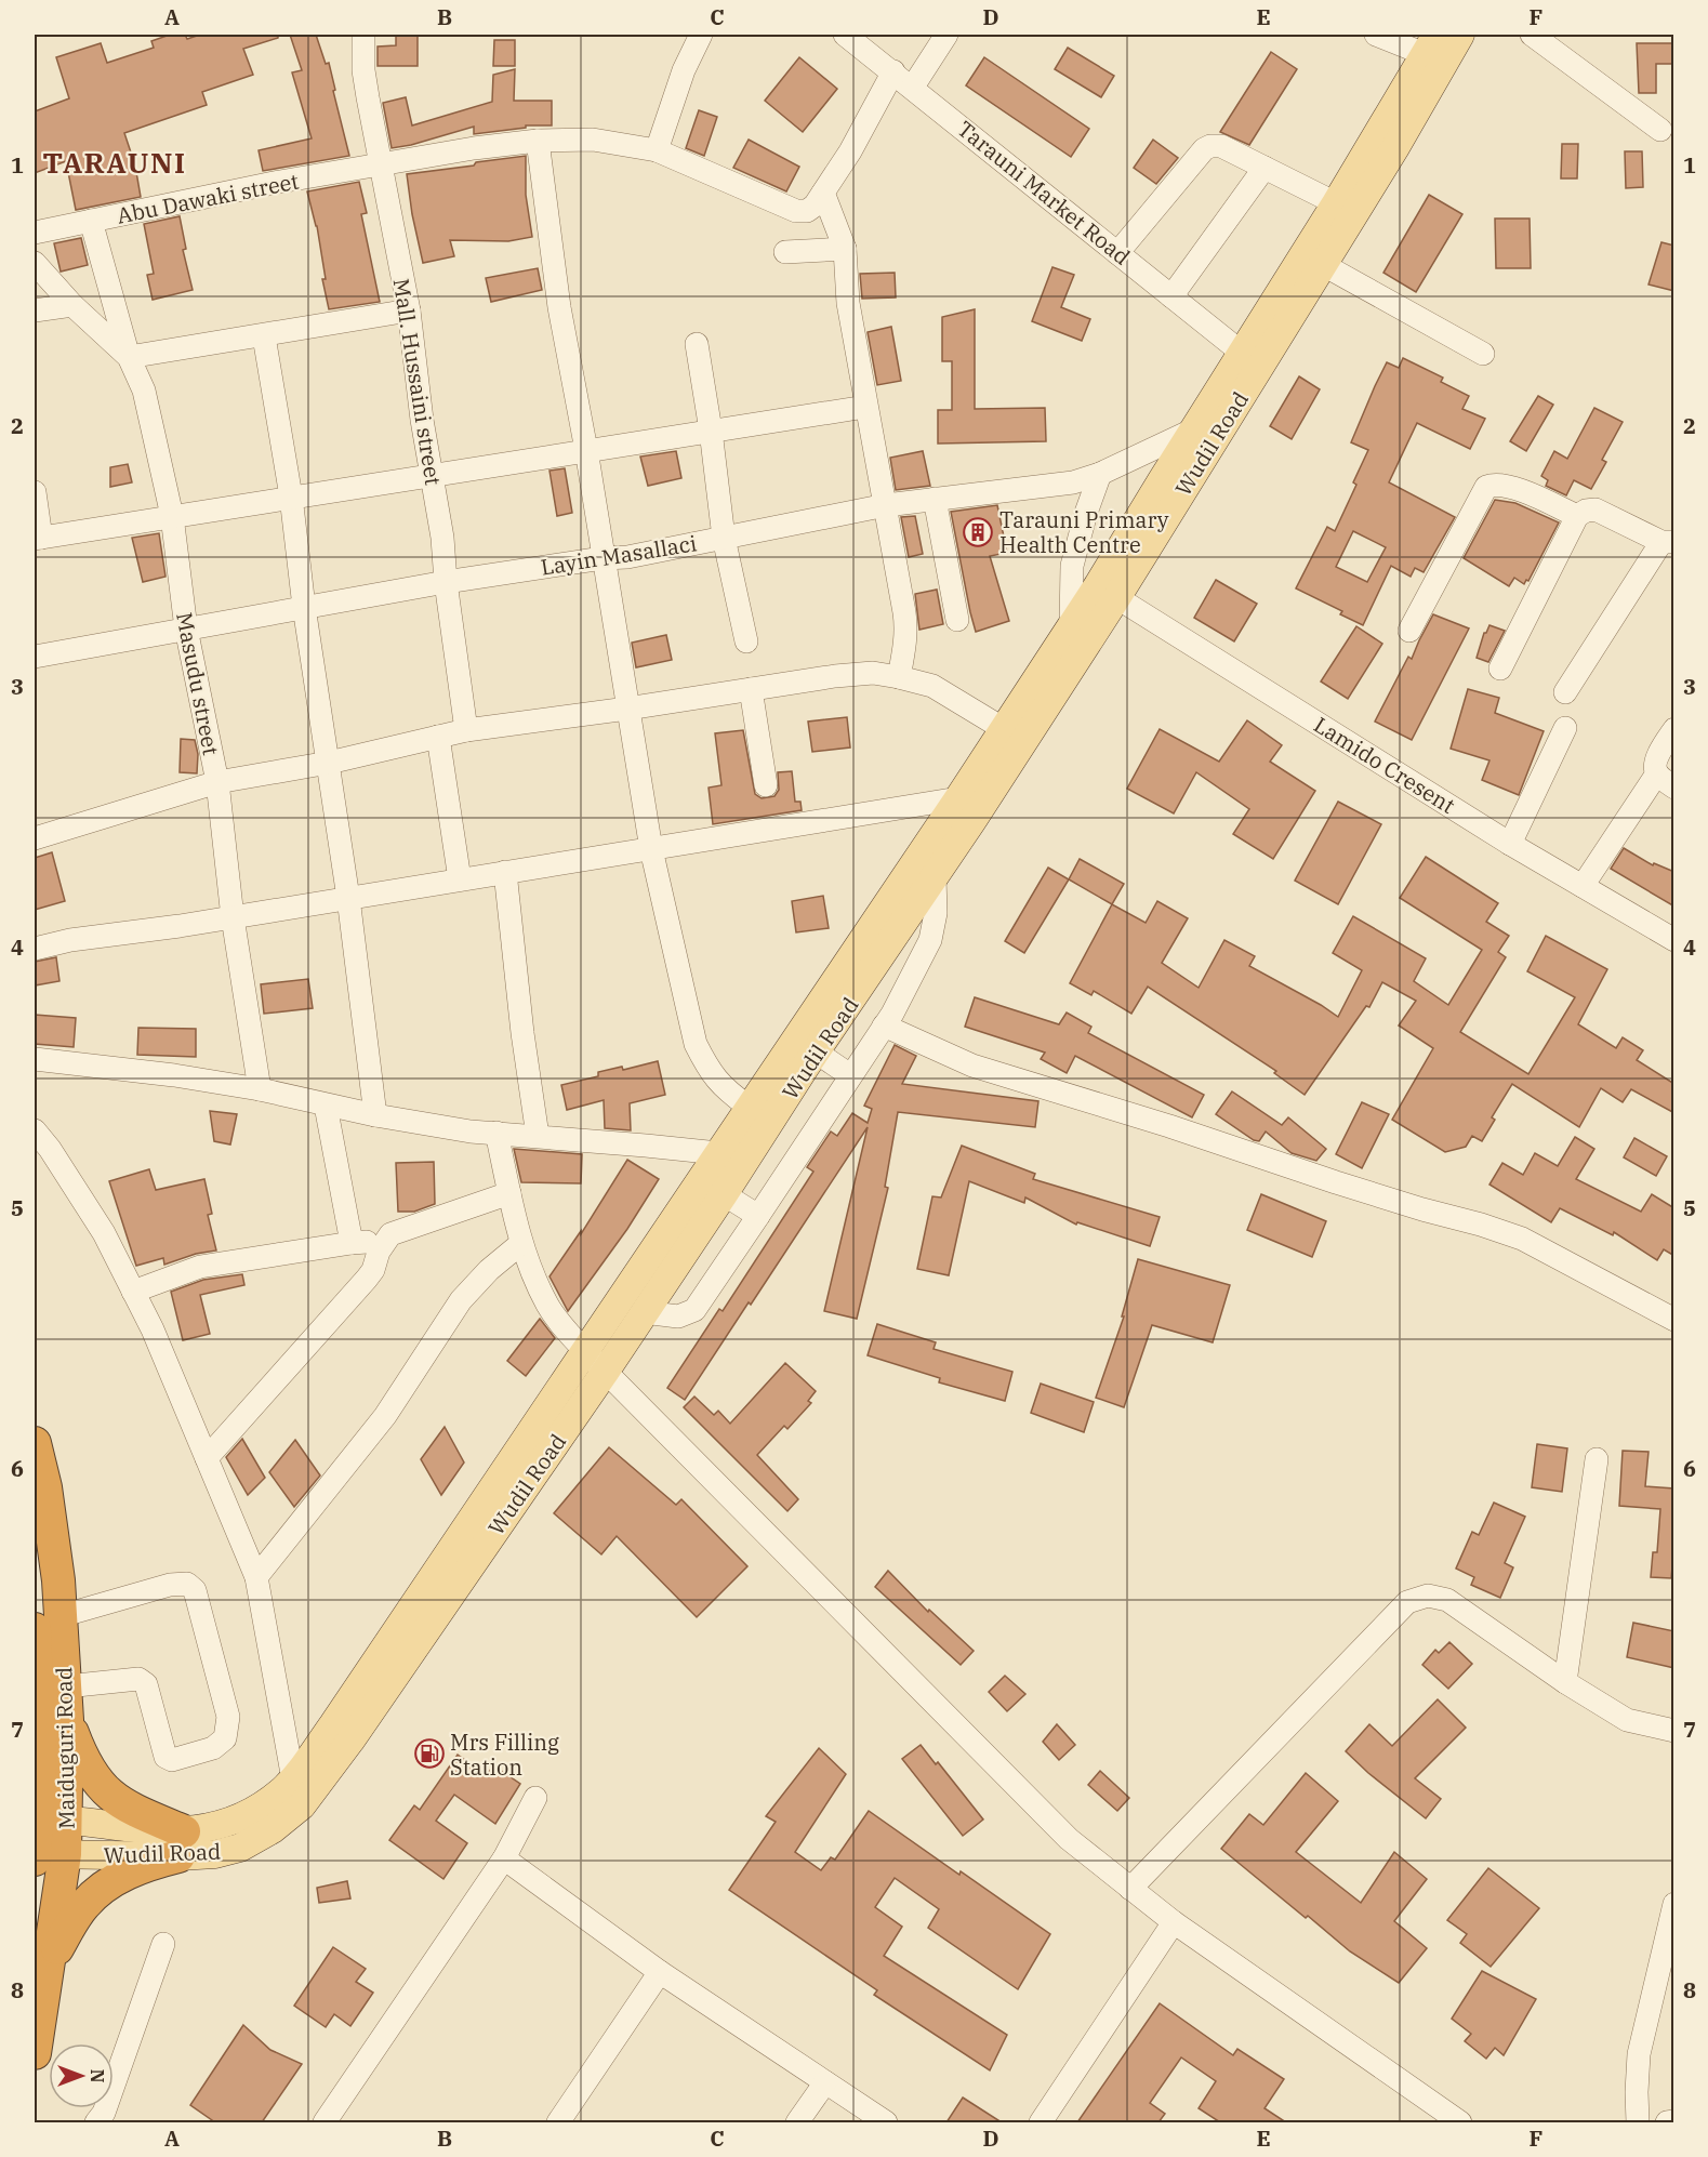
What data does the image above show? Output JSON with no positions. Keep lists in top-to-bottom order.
{
  "streets": {
    "highway": ["Maiduguri Road"],
    "main road": ["Wudil Road"],
    "street": [
      "Tarauni Market Road",
      "Abu Dawaki street",
      "Mall. Hussaini street",
      "Layin Masallaci",
      "Masudu street",
      "Lamido Cresent"
    ]
  },
  "crossings": [
    ["Tarauni Market Road", "Abu Dawaki street"],
    ["Tarauni Market Road", "Wudil Road"],
    ["Abu Dawaki street", "Mall. Hussaini street"],
    ["Mall. Hussaini street", "Layin Masallaci"],
    ["Wudil Road", "Layin Masallaci"],
    ["Wudil Road", "Lamido Cresent"],
    ["Wudil Road", "Maiduguri Road"],
    ["Layin Masallaci", "Masudu street"]
  ],
  "districts": ["TARAUNI"],
  "places": {
    "building": ["Tarauni Primary Health Centre"],
    "fuel station": ["Mrs Filling Station"]
  },
  "north": "right",
  "grid": {
    "columns": [
      "A",
      "B",
      "C",
      "D",
      "E",
      "F"
    ],
    "rows": [
      "1",
      "2",
      "3",
      "4",
      "5",
      "6",
      "7",
      "8"
    ]
  }
}
